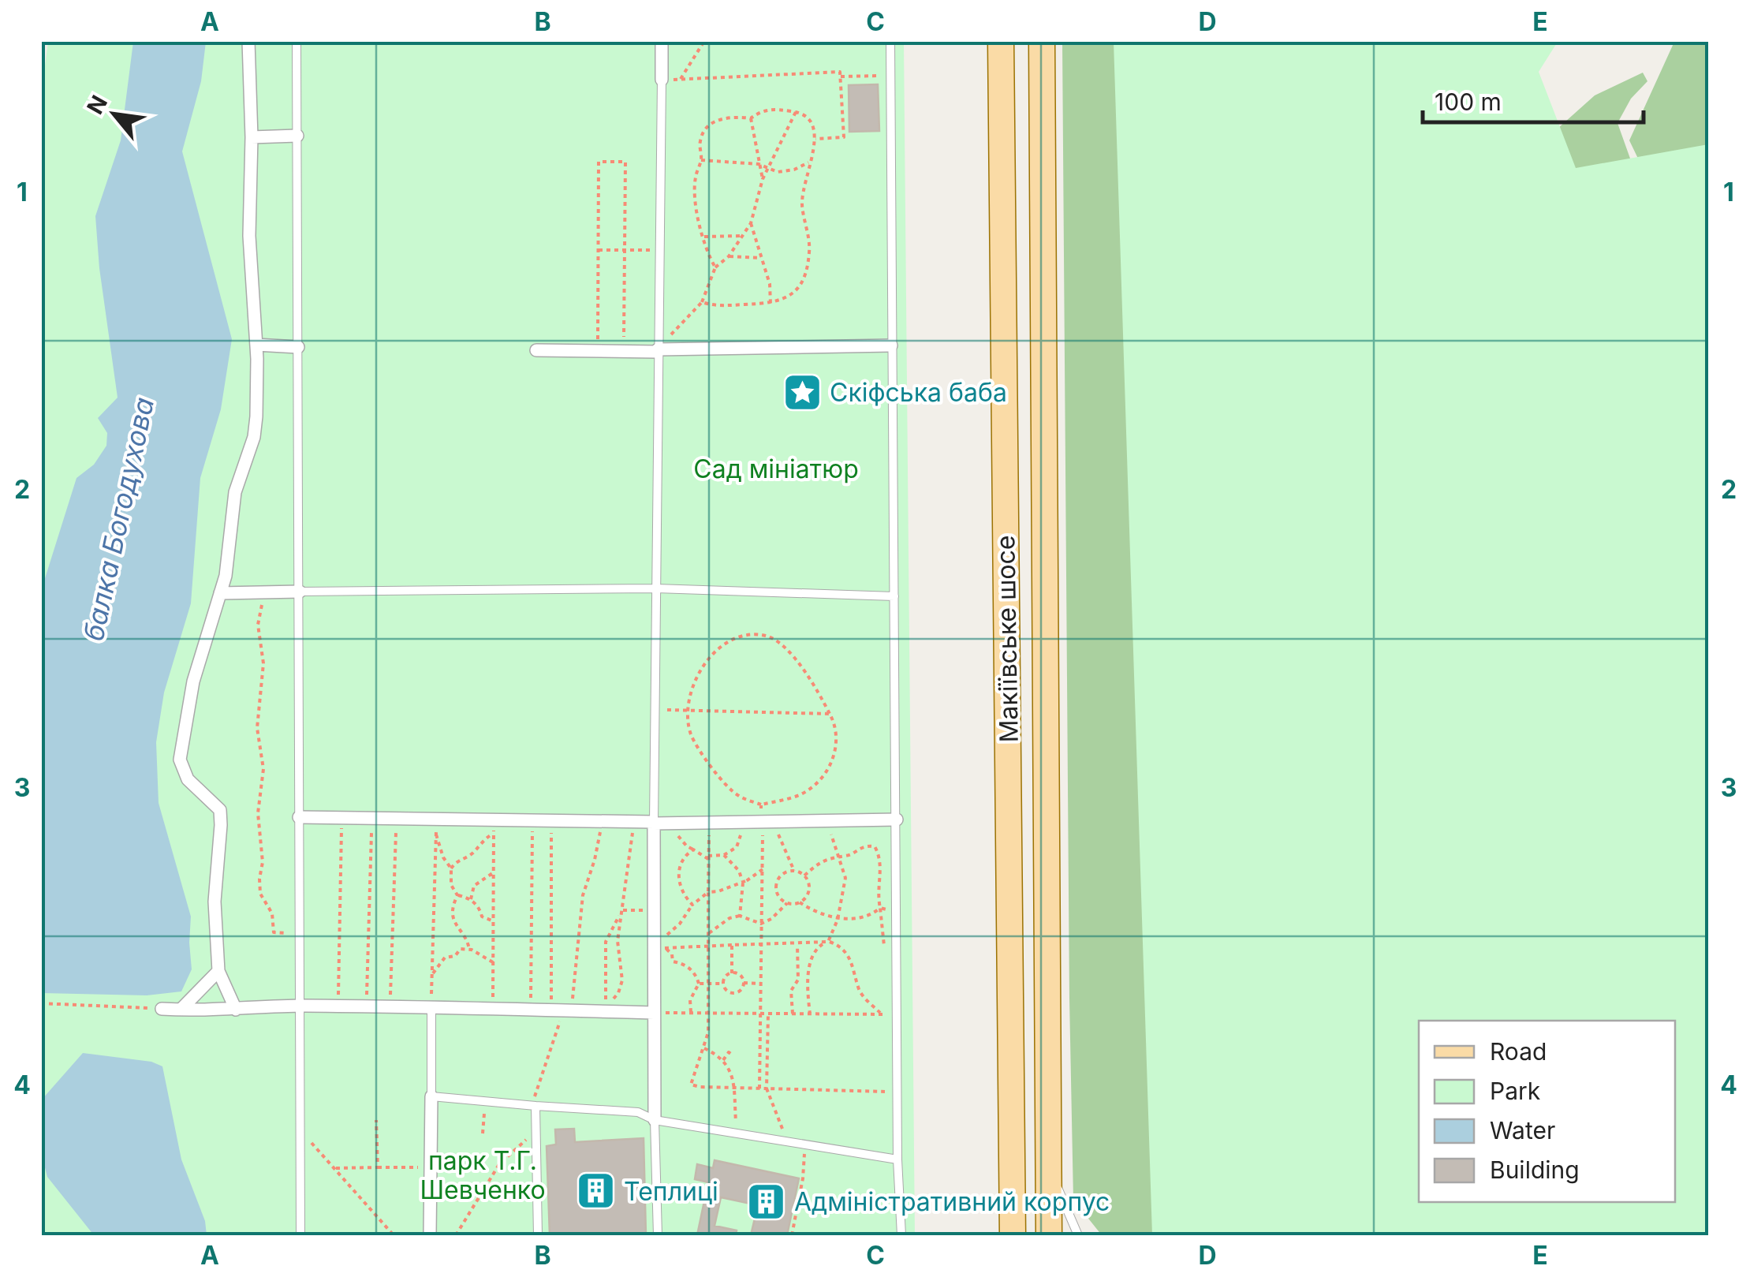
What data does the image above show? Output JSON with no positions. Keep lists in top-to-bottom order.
{
  "streets": {
    "main road": ["Макіївське шосе"]
  },
  "water": ["балка Богодухова"],
  "parks": ["Сад мініатюр", "парк Т.Г. Шевченко"],
  "places": {
    "place": ["Скіфська баба"],
    "building": ["Теплиці", "Адміністративний корпус"]
  },
  "legend": [
    "Road",
    "Park",
    "Water",
    "Building"
  ],
  "scale_bar": "100 m",
  "north": "top left",
  "grid": {
    "columns": [
      "A",
      "B",
      "C",
      "D",
      "E"
    ],
    "rows": [
      "1",
      "2",
      "3",
      "4"
    ]
  }
}
